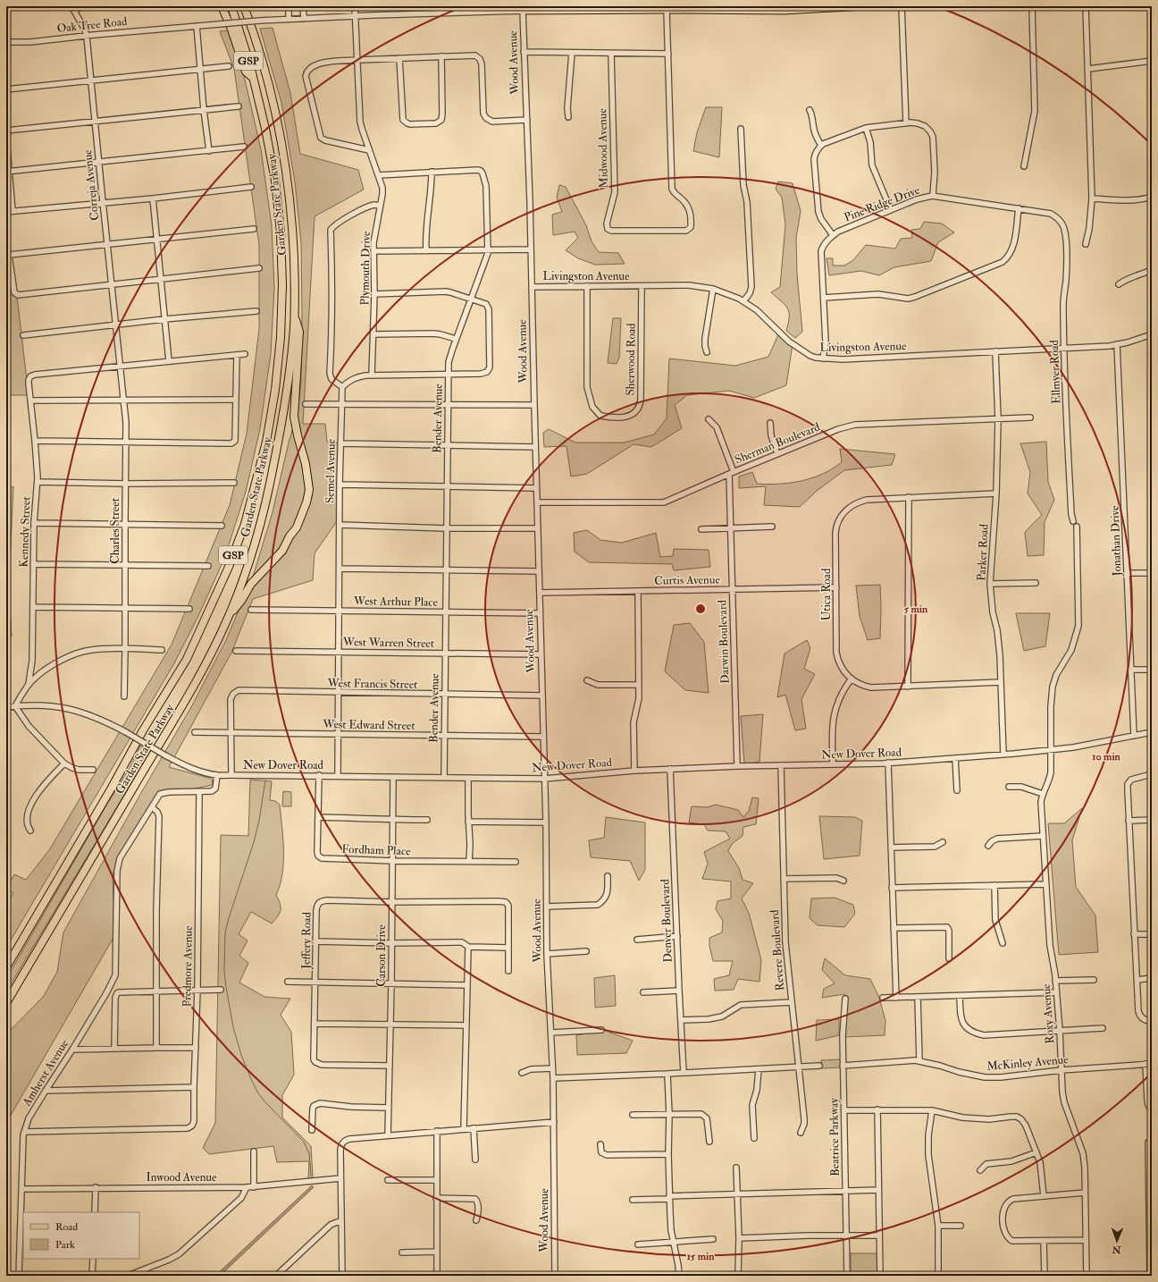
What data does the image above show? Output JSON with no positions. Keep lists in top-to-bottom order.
{
  "streets": {
    "highway": ["GSP", "Garden State Parkway"],
    "main road": ["Oak Tree Road"],
    "street": [
      "Wood Avenue",
      "Midwood Avenue",
      "Correja Avenue",
      "Pine Ridge Drive",
      "Plymouth Drive",
      "Livingston Avenue",
      "Sherwood Road",
      "Ellmyer Road",
      "Bender Avenue",
      "Sherman Boulevard",
      "Semel Avenue",
      "Charles Street",
      "Kennedy Street",
      "Jonathan Drive",
      "Parker Road",
      "Curtis Avenue",
      "Utica Road",
      "West Arthur Place",
      "Darwin Boulevard",
      "West Warren Street",
      "West Francis Street",
      "West Edward Street",
      "New Dover Road",
      "Fordham Place",
      "Denver Boulevard",
      "Jeffery Road",
      "Revere Boulevard",
      "Carson Drive",
      "Predmore Avenue",
      "Roxy Avenue",
      "McKinley Avenue",
      "Amherst Avenue",
      "Beatrice Parkway",
      "Inwood Avenue"
    ]
  },
  "crossings": [
    ["Oak Tree Road", "Wood Avenue"],
    ["Oak Tree Road", "Correja Avenue"],
    ["Oak Tree Road", "Plymouth Drive"],
    ["Wood Avenue", "Livingston Avenue"],
    ["Wood Avenue", "Sherman Boulevard"],
    ["Wood Avenue", "Curtis Avenue"],
    ["Wood Avenue", "West Arthur Place"],
    ["Wood Avenue", "West Warren Street"],
    ["Wood Avenue", "West Francis Street"],
    ["Wood Avenue", "West Edward Street"],
    ["Wood Avenue", "New Dover Road"],
    ["Correja Avenue", "Charles Street"],
    ["Correja Avenue", "Kennedy Street"],
    ["Pine Ridge Drive", "Livingston Avenue"],
    ["Pine Ridge Drive", "Ellmyer Road"],
    ["Plymouth Drive", "Bender Avenue"],
    ["Livingston Avenue", "Sherwood Road"],
    ["Livingston Avenue", "Ellmyer Road"],
    ["Livingston Avenue", "Jonathan Drive"],
    ["Livingston Avenue", "Parker Road"],
    ["Bender Avenue", "West Arthur Place"],
    ["Bender Avenue", "West Warren Street"],
    ["Bender Avenue", "West Francis Street"],
    ["Bender Avenue", "West Edward Street"],
    ["Bender Avenue", "New Dover Road"],
    ["Sherman Boulevard", "Parker Road"],
    ["Sherman Boulevard", "Darwin Boulevard"],
    ["Semel Avenue", "West Arthur Place"],
    ["Semel Avenue", "West Warren Street"],
    ["Semel Avenue", "West Francis Street"],
    ["Semel Avenue", "West Edward Street"],
    ["Semel Avenue", "New Dover Road"],
    ["Charles Street", "Kennedy Street"],
    ["Jonathan Drive", "New Dover Road"],
    ["Parker Road", "Utica Road"],
    ["Parker Road", "New Dover Road"],
    ["Curtis Avenue", "Utica Road"],
    ["Curtis Avenue", "Darwin Boulevard"],
    ["Darwin Boulevard", "New Dover Road"],
    ["West Francis Street", "West Edward Street"],
    ["New Dover Road", "Fordham Place"],
    ["New Dover Road", "Denver Boulevard"],
    ["New Dover Road", "Revere Boulevard"],
    ["New Dover Road", "Carson Drive"],
    ["New Dover Road", "Roxy Avenue"],
    ["Fordham Place", "Carson Drive"],
    ["Jeffery Road", "Carson Drive"],
    ["Predmore Avenue", "Amherst Avenue"],
    ["Roxy Avenue", "McKinley Avenue"],
    ["McKinley Avenue", "Beatrice Parkway"],
    ["Amherst Avenue", "Inwood Avenue"]
  ],
  "legend": ["Road", "Park"],
  "north": "bottom",
  "rings": ["5 min", "10 min", "15 min"]
}
